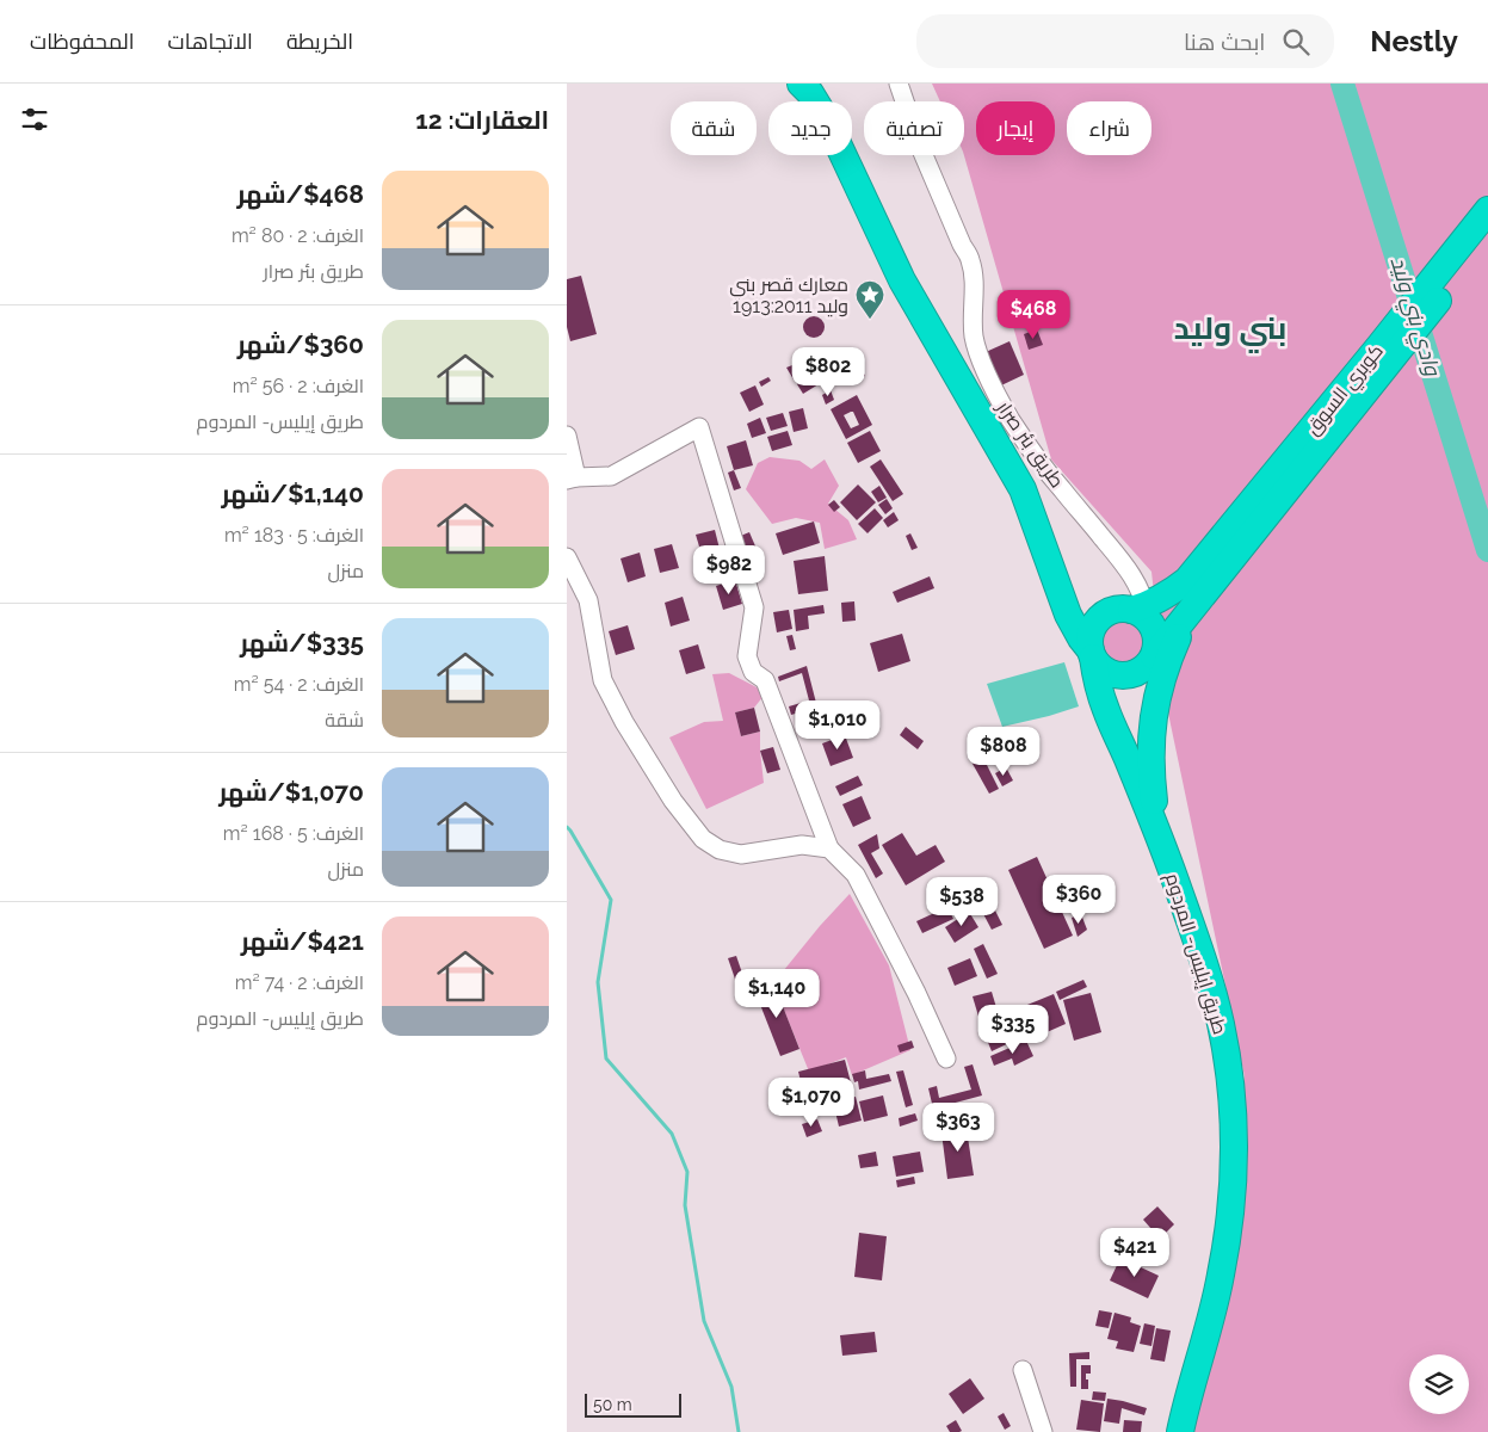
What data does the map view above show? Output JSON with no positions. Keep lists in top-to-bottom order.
{
  "streets": {
    "highway": ["كوبري السوق", "طريق إيليس- المردوم"],
    "street": ["طريق بئر صرار"]
  },
  "districts": ["بني وليد"],
  "water": ["وادي بني وليد"],
  "places": {
    "place": ["معارك قصر بني وليد 1913:2011"]
  },
  "scale_bar": "50 m",
  "page": {
    "header": "Nestly",
    "search": "ابحث هنا",
    "nav": ["الخريطة", "الاتجاهات", "المحفوظات"],
    "heading": "العقارات: 12",
    "chip": [
      "شراء",
      "إيجار",
      "تصفية",
      "جديد",
      "شقة"
    ],
    "list": [
      {
        "name": "$468/شهر",
        "note": "الغرف: 2 · 80 m² · طريق بئر صرار"
      },
      {
        "name": "$360/شهر",
        "note": "الغرف: 2 · 56 m² · طريق إيليس- المردوم"
      },
      {
        "name": "$1,140/شهر",
        "note": "الغرف: 5 · 183 m² · منزل"
      },
      {
        "name": "$335/شهر",
        "note": "الغرف: 2 · 54 m² · شقة"
      },
      {
        "name": "$1,070/شهر",
        "note": "الغرف: 5 · 168 m² · منزل"
      },
      {
        "name": "$421/شهر",
        "note": "الغرف: 2 · 74 m² · طريق إيليس- المردوم"
      }
    ],
    "price": [
      "$468",
      "$802",
      "$982",
      "$1,010",
      "$808",
      "$360",
      "$538",
      "$1,140",
      "$335",
      "$1,070",
      "$363",
      "$421"
    ],
    "scale": "50 m"
  }
}
